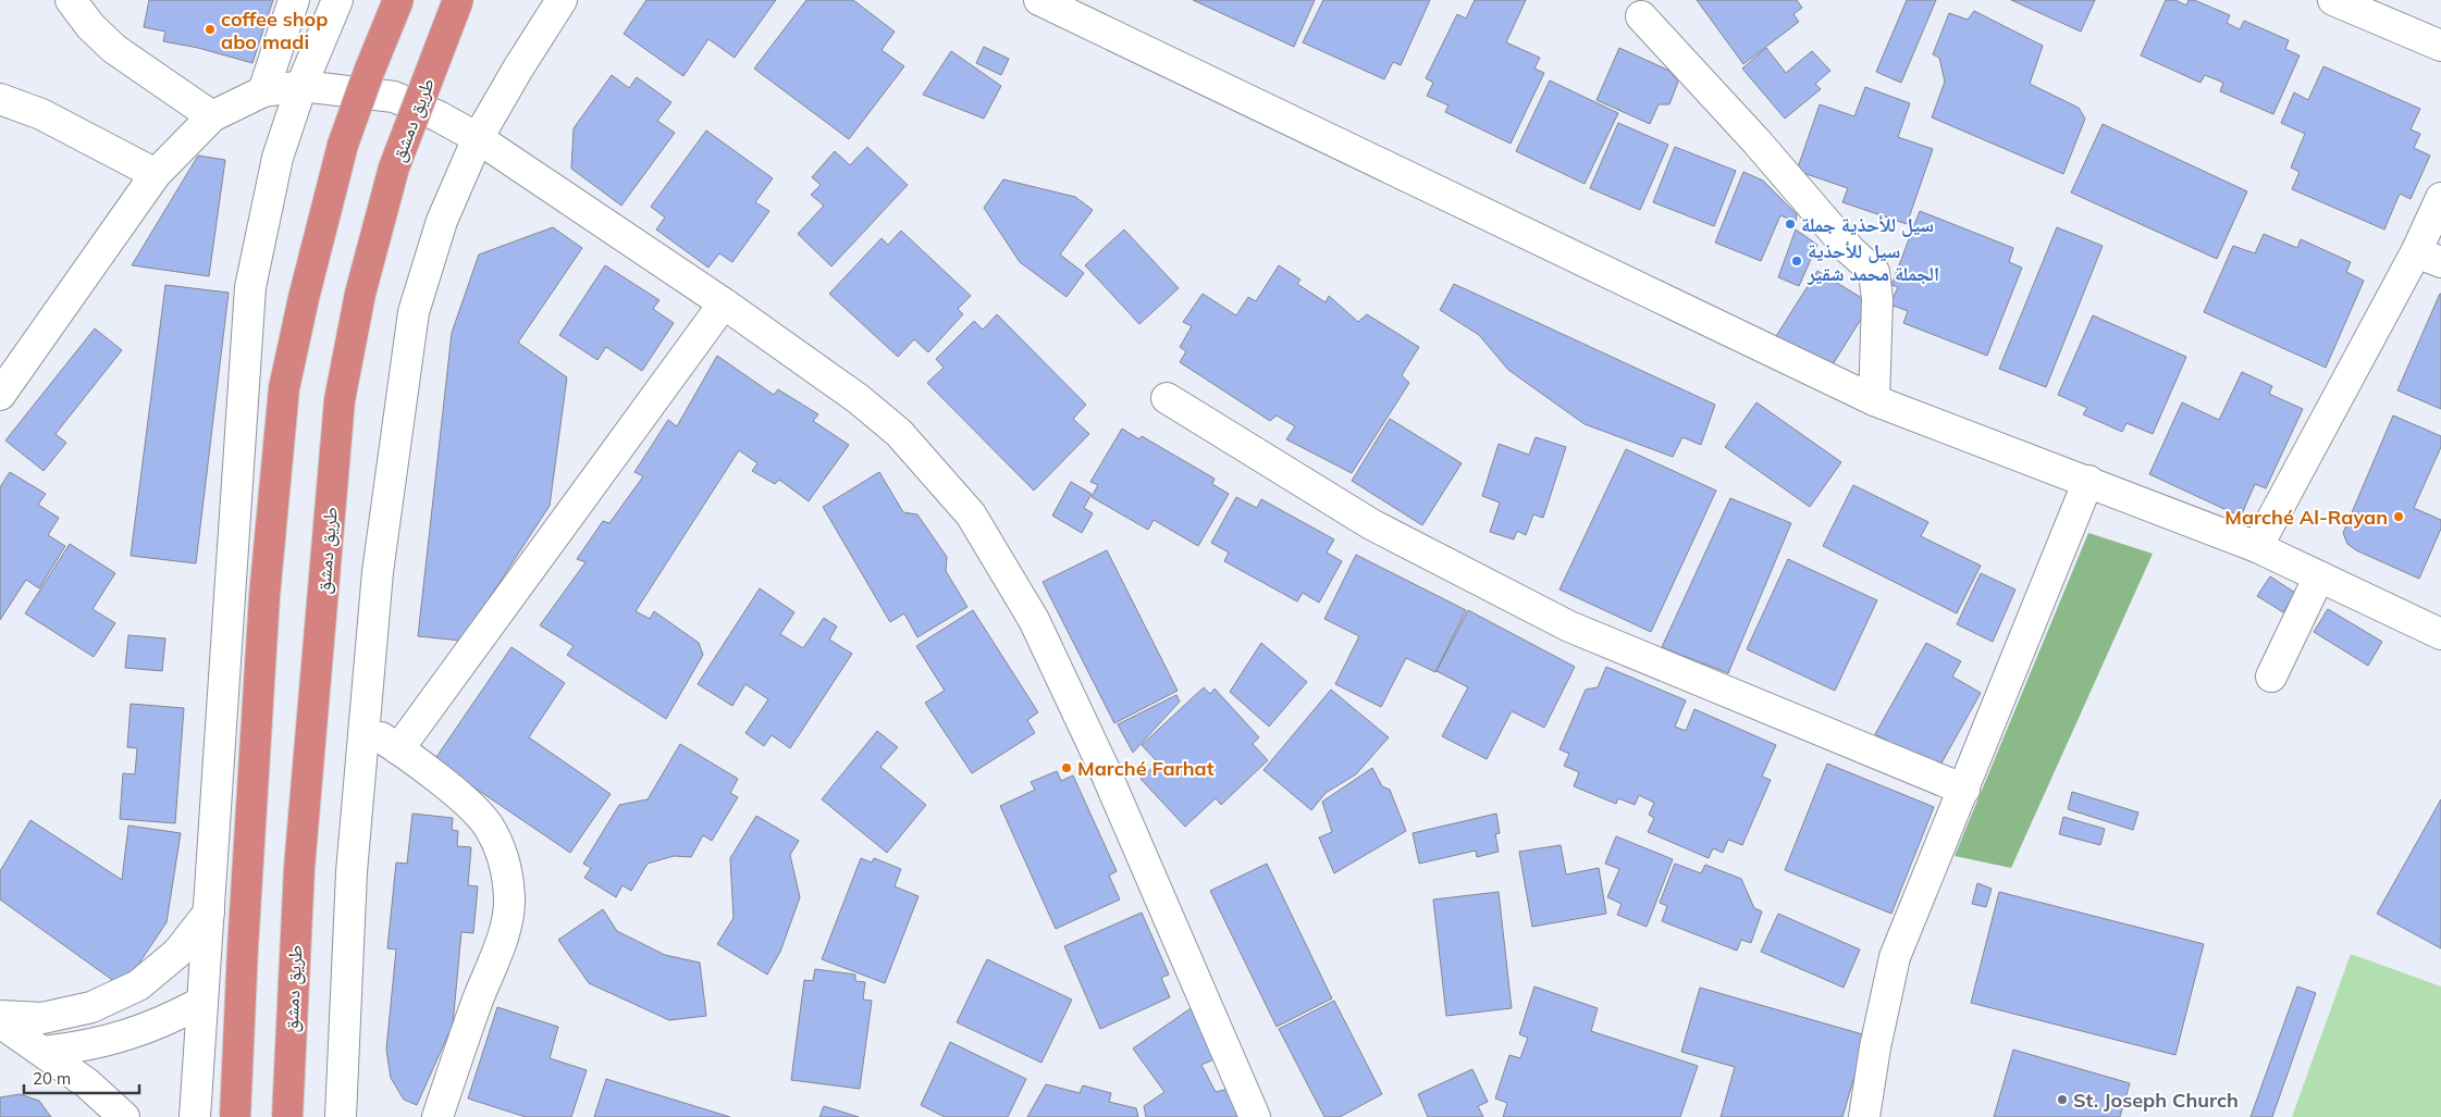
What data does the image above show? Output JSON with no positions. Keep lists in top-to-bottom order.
{
  "streets": {
    "highway": ["طريق دمشق"]
  },
  "places": [
    "coffee shop abo madi",
    "سيل للأحذية جملة",
    "سيل للأحذية الجملة محمد شقير",
    "Marché Al-Rayan",
    "Marché Farhat",
    "St. Joseph Church"
  ],
  "scale_bar": "20 m"
}
